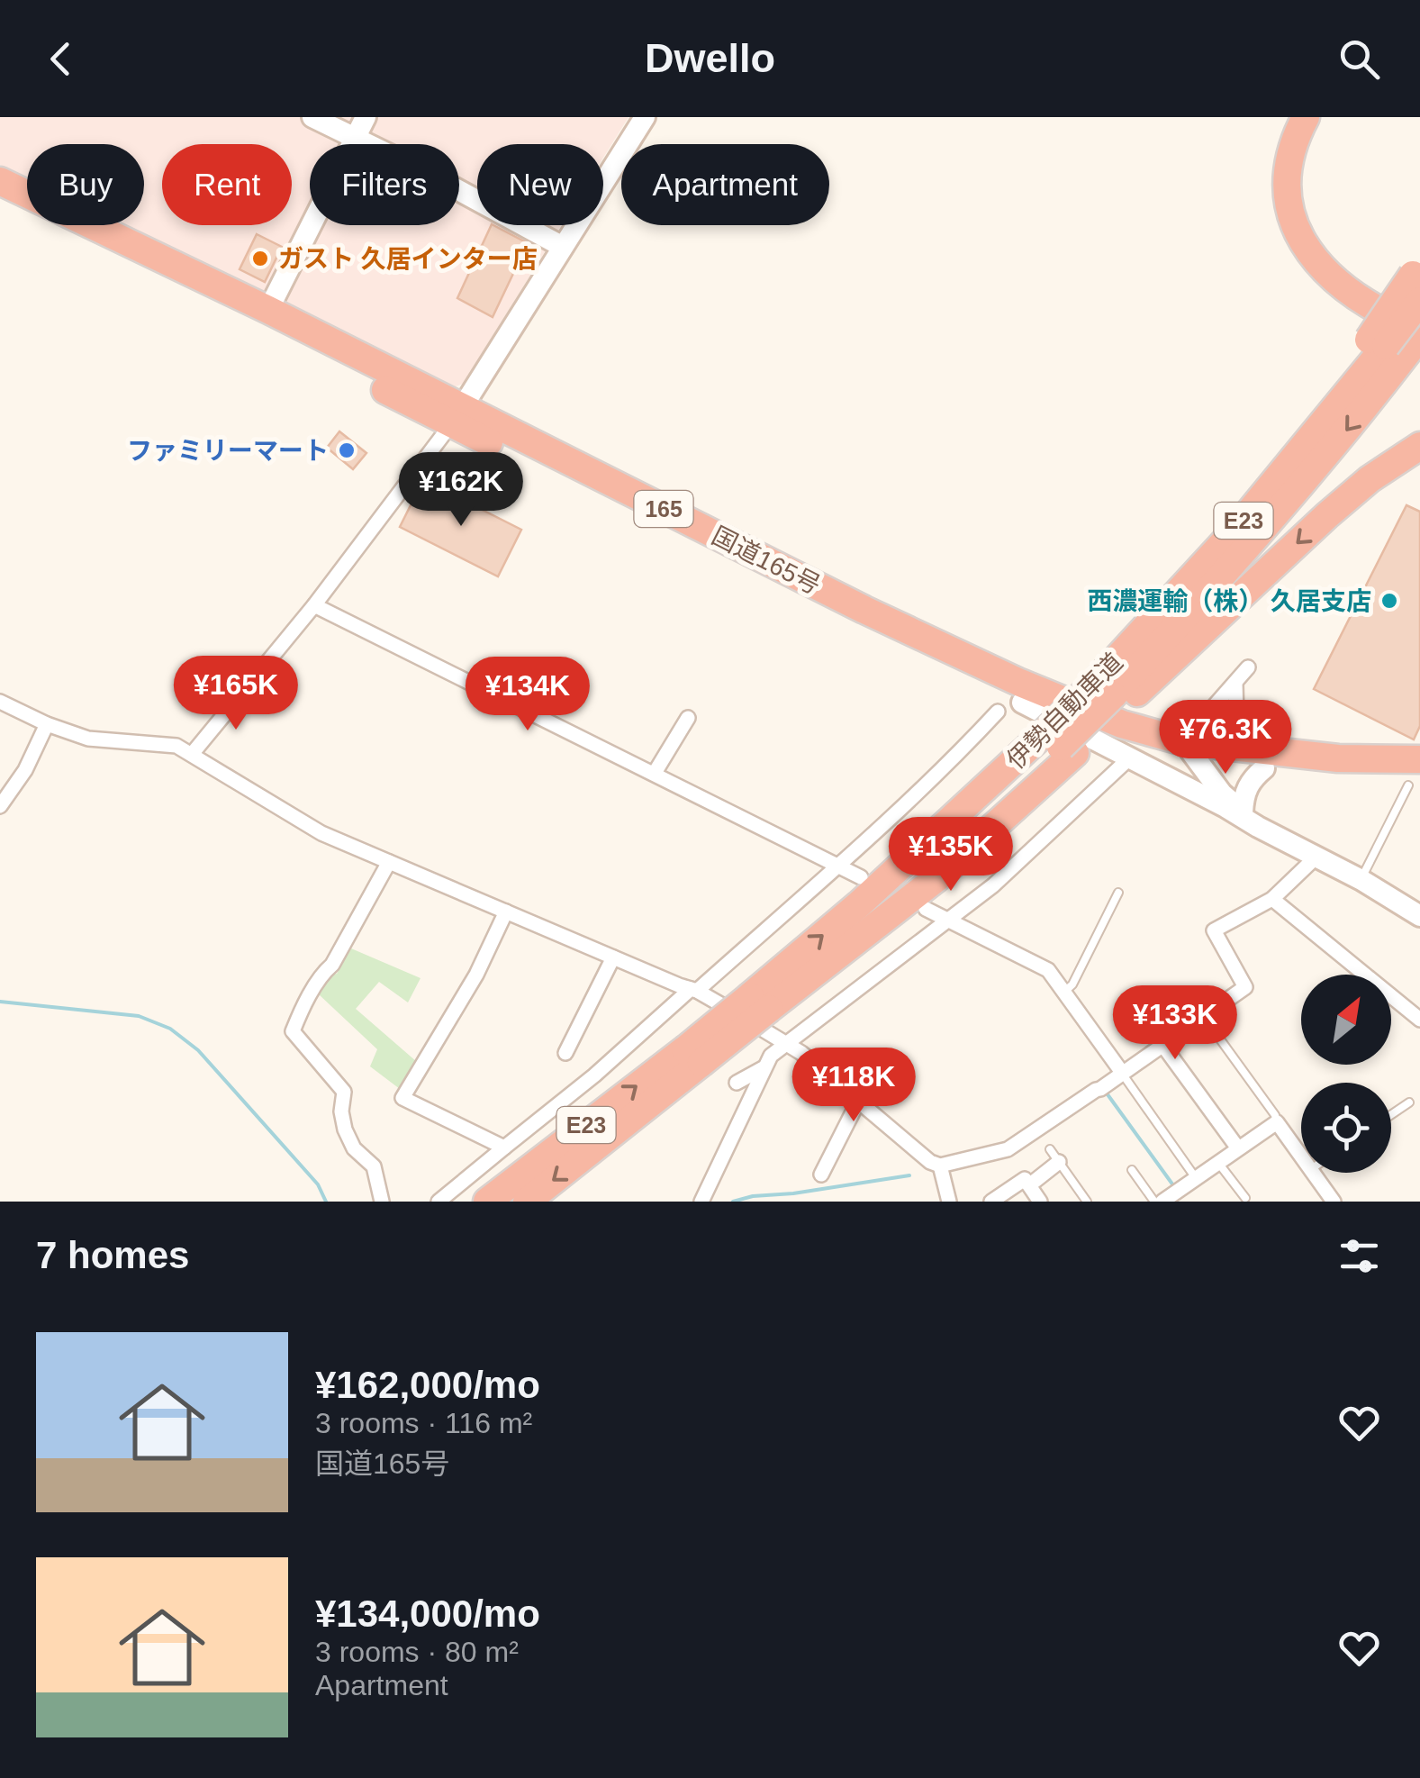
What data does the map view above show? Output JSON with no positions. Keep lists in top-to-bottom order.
{
  "streets": {
    "highway": [
      "165",
      "E23",
      "国道165号",
      "伊勢自動車道"
    ]
  },
  "places": ["ガスト 久居インター店", "ファミリーマート", "西濃運輸（株） 久居支店"],
  "north": "top right",
  "page": {
    "header": "Dwello",
    "chip": [
      "Buy",
      "Rent",
      "Filters",
      "New",
      "Apartment"
    ],
    "price": [
      "¥162K",
      "¥165K",
      "¥134K",
      "¥76.3K",
      "¥135K",
      "¥133K",
      "¥118K"
    ],
    "heading": "7 homes",
    "list": [
      {
        "name": "¥162,000/mo",
        "note": "3 rooms · 116 m² · 国道165号"
      },
      {
        "name": "¥134,000/mo",
        "note": "3 rooms · 80 m² · Apartment"
      }
    ]
  }
}
